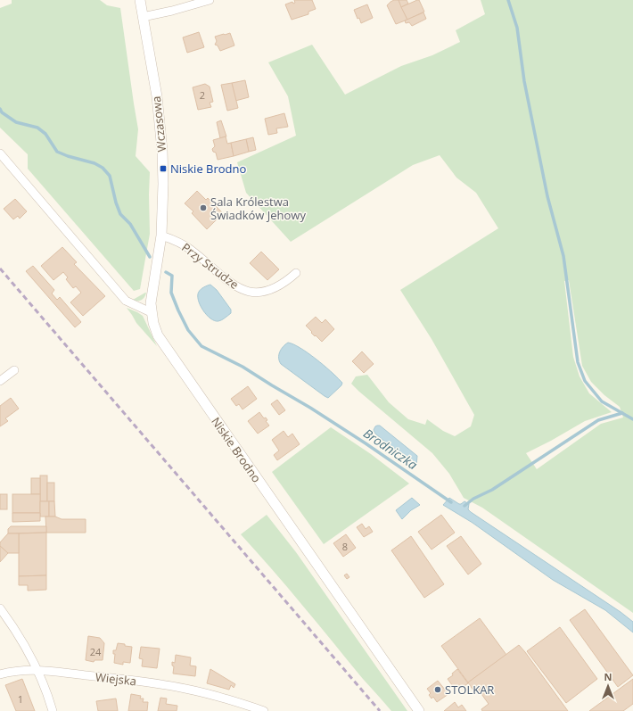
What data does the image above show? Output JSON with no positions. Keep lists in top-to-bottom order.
{
  "streets": {
    "street": [
      "Wczasowa",
      "Przy Strudze",
      "Niskie Brodno",
      "Wiejska"
    ]
  },
  "crossings": [
    ["Wczasowa", "Przy Strudze"],
    ["Wczasowa", "Niskie Brodno"]
  ],
  "water": ["Brodniczka"],
  "places": {
    "transit": ["Niskie Brodno"],
    "other": ["Sala Królestwa Świadków Jehowy", "STOLKAR"]
  },
  "house_numbers": [
    "2",
    "8",
    "24",
    "1"
  ],
  "north": "top"
}
